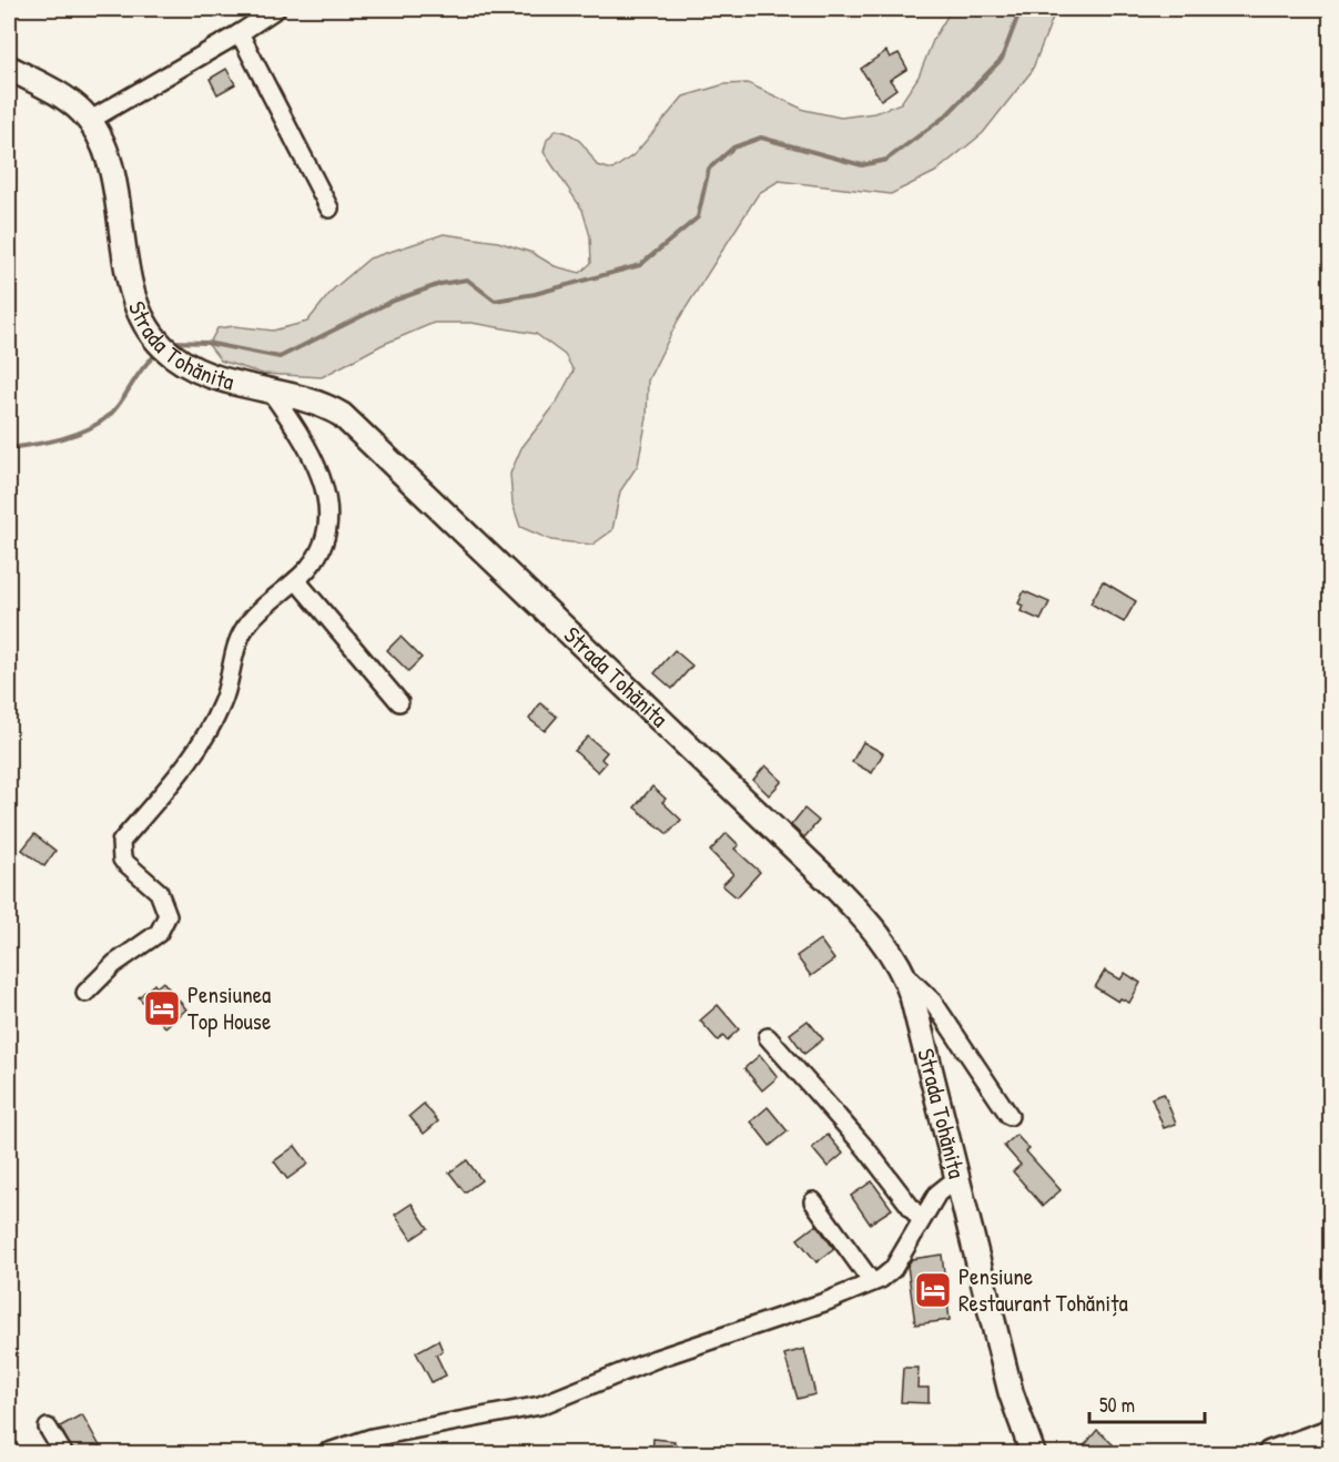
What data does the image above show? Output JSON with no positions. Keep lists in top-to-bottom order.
{
  "streets": {
    "main road": ["Strada Tohănița"]
  },
  "places": {
    "hotel": ["Pensiunea Top House", "Pensiune Restaurant Tohănița"]
  },
  "scale_bar": "50 m"
}
